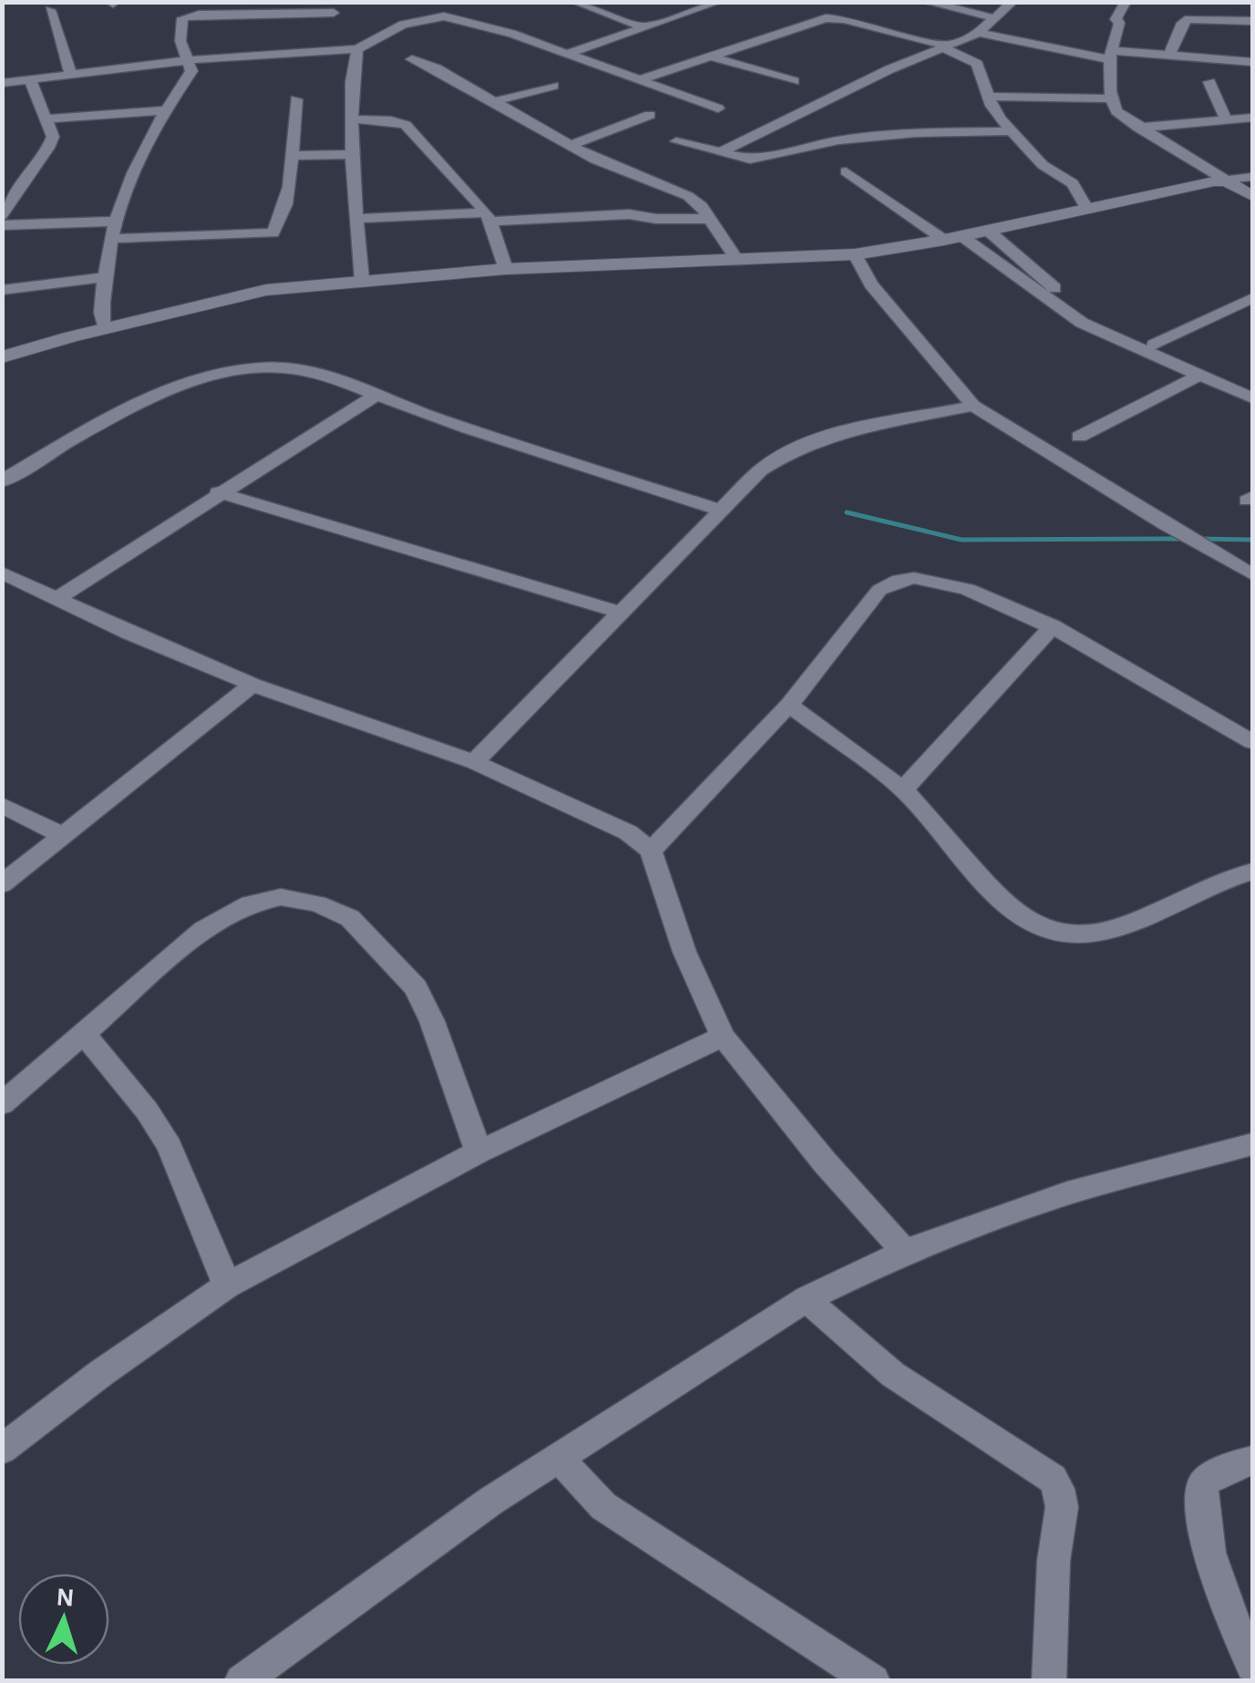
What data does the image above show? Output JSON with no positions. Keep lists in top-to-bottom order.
{
  "north": "top"
}
